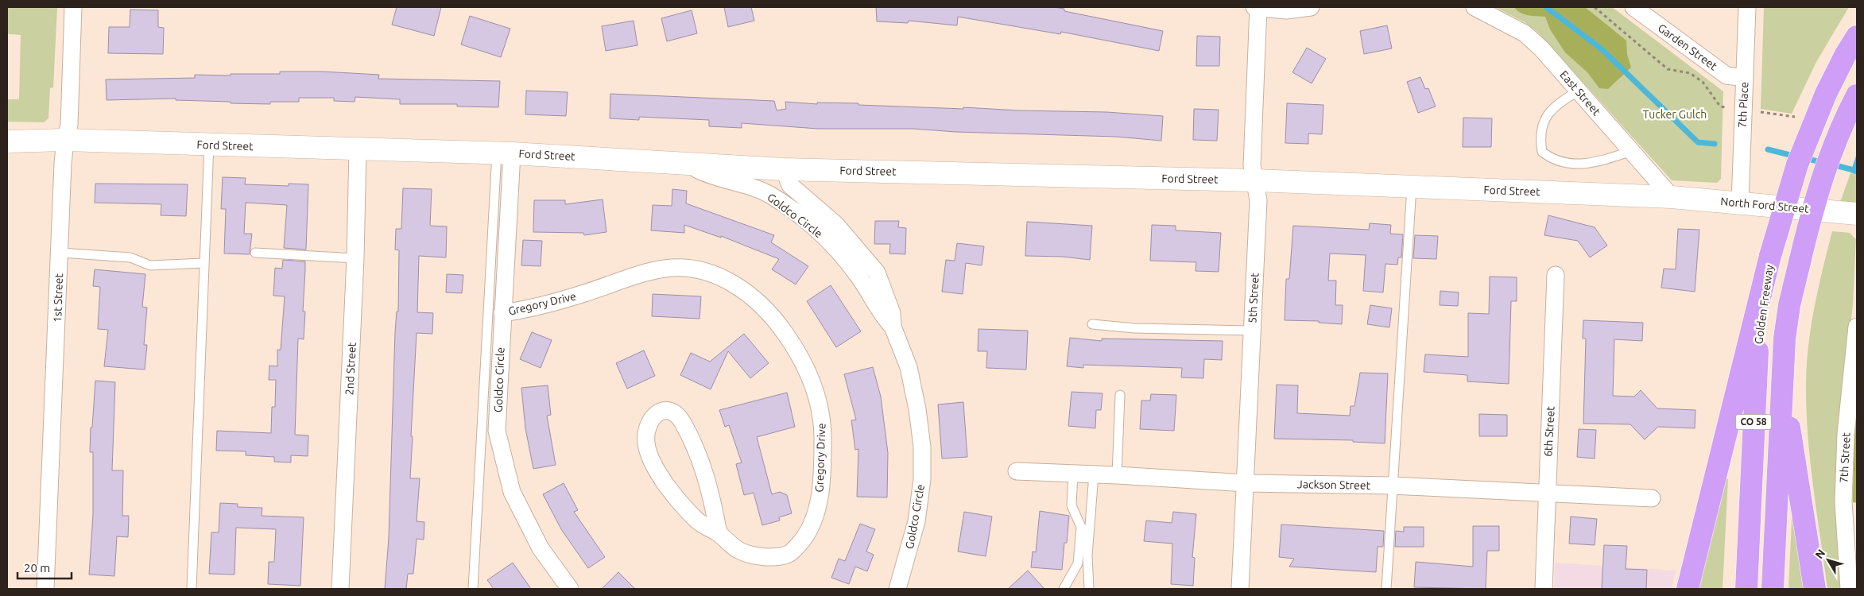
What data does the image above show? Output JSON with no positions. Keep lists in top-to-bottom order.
{
  "streets": {
    "highway": ["Golden Freeway", "CO 58"],
    "street": [
      "Garden Street",
      "East Street",
      "7th Place",
      "Ford Street",
      "North Ford Street",
      "Goldco Circle",
      "1st Street",
      "5th Street",
      "Gregory Drive",
      "2nd Street",
      "6th Street",
      "7th Street",
      "Jackson Street"
    ]
  },
  "crossings": [
    ["Garden Street", "7th Place"],
    ["East Street", "Ford Street"],
    ["East Street", "North Ford Street"],
    ["7th Place", "North Ford Street"],
    ["Ford Street", "North Ford Street"],
    ["Ford Street", "Goldco Circle"],
    ["Ford Street", "1st Street"],
    ["Ford Street", "5th Street"],
    ["Ford Street", "2nd Street"],
    ["Goldco Circle", "Gregory Drive"],
    ["5th Street", "Jackson Street"],
    ["6th Street", "Jackson Street"]
  ],
  "parks": ["Tucker Gulch"],
  "scale_bar": "20 m",
  "north": "top left"
}
